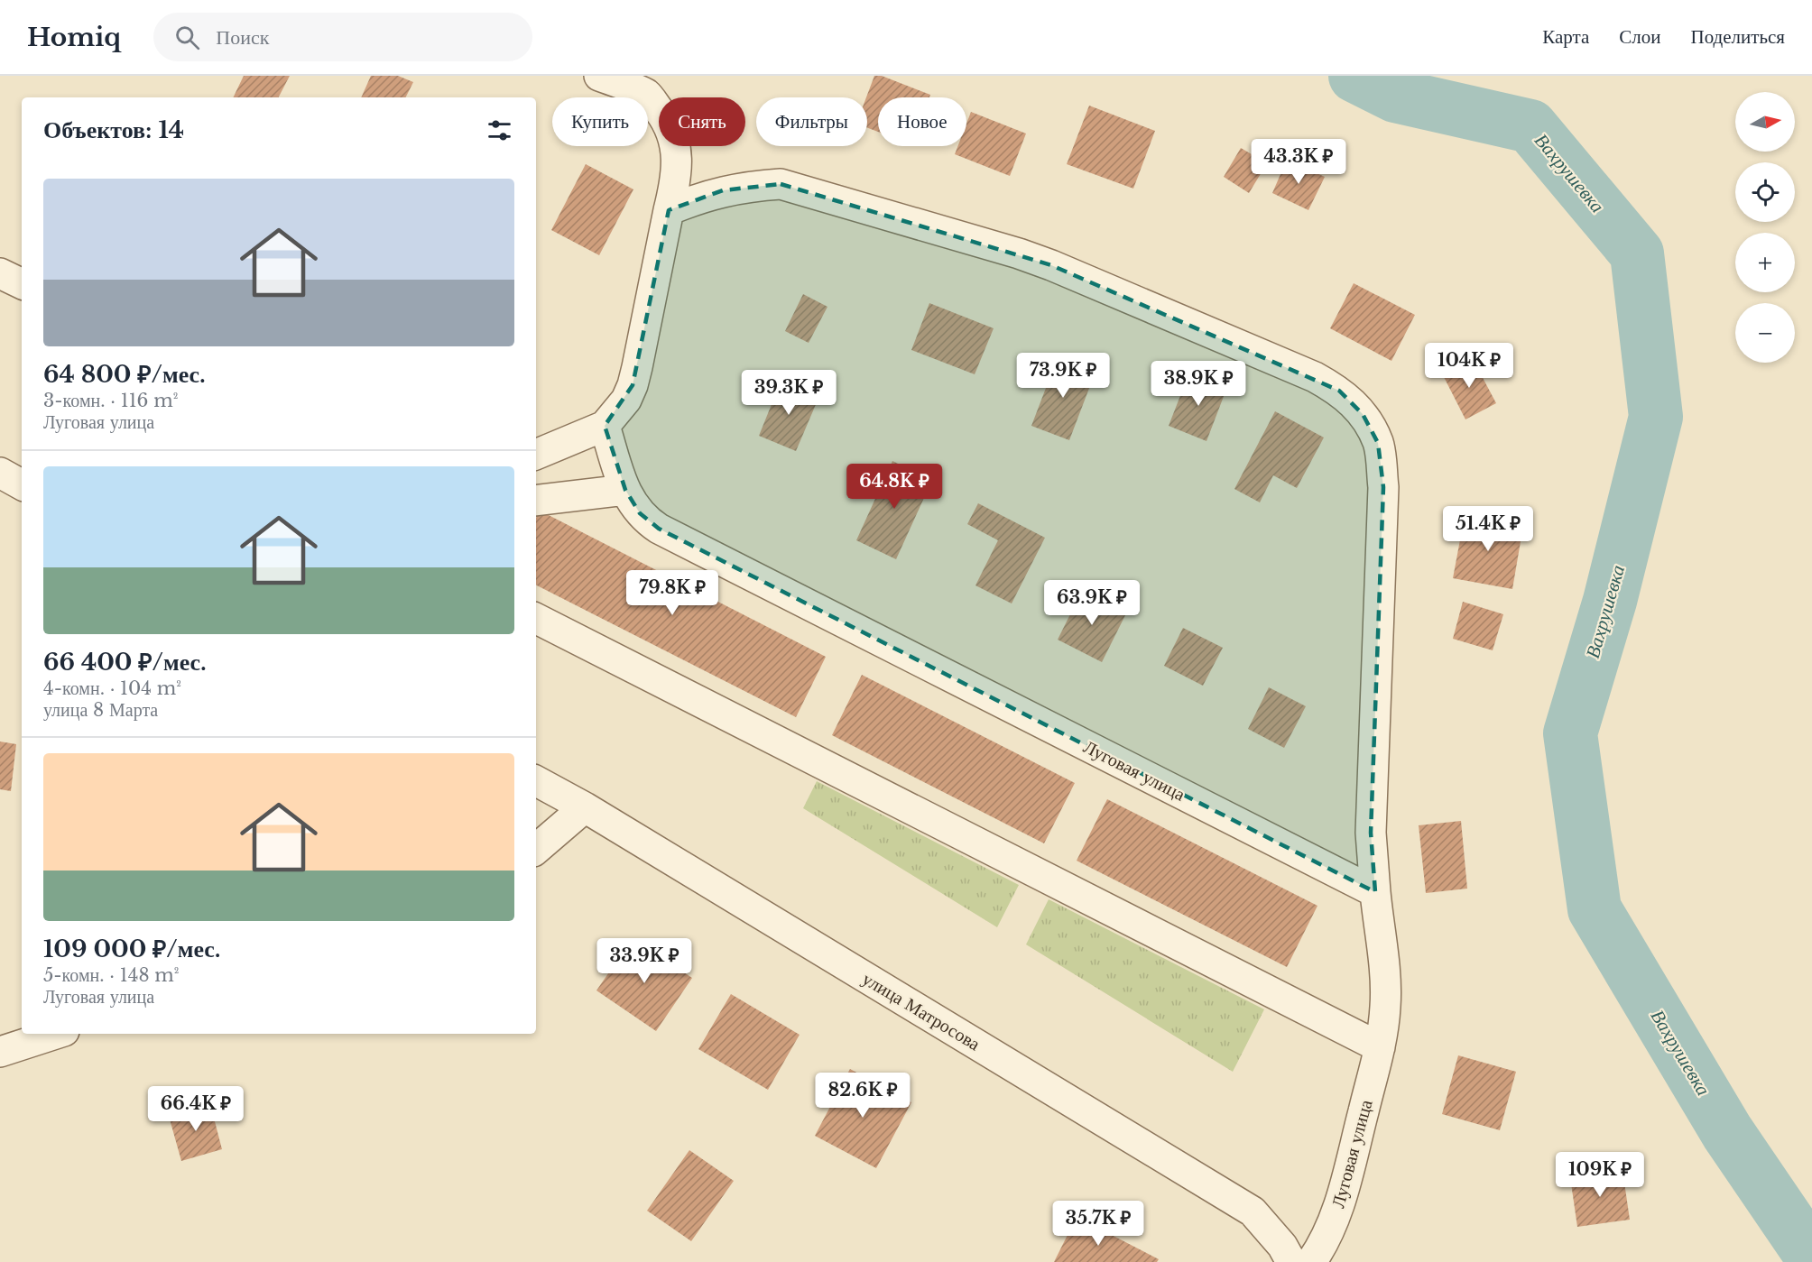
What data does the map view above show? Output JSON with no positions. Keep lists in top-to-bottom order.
{
  "streets": {
    "street": ["Луговая улица", "улица Матросова"]
  },
  "water": ["Вахрушевка"],
  "north": "right",
  "page": {
    "header": "Homiq",
    "search": "Поиск",
    "nav": ["Карта", "Слои", "Поделиться"],
    "map_buttons": ["+", "−"],
    "chip": [
      "Купить",
      "Снять",
      "Фильтры",
      "Новое"
    ],
    "heading": "Объектов: 14",
    "price": [
      "43.3K ₽",
      "104K ₽",
      "73.9K ₽",
      "38.9K ₽",
      "39.3K ₽",
      "64.8K ₽",
      "51.4K ₽",
      "79.8K ₽",
      "63.9K ₽",
      "33.9K ₽",
      "82.6K ₽",
      "66.4K ₽",
      "109K ₽",
      "35.7K ₽"
    ],
    "list": [
      {
        "name": "64 800 ₽/мес.",
        "note": "3-комн. · 116 m² · Луговая улица"
      },
      {
        "name": "66 400 ₽/мес.",
        "note": "4-комн. · 104 m² · улица 8 Марта"
      },
      {
        "name": "109 000 ₽/мес.",
        "note": "5-комн. · 148 m² · Луговая улица"
      }
    ]
  }
}
